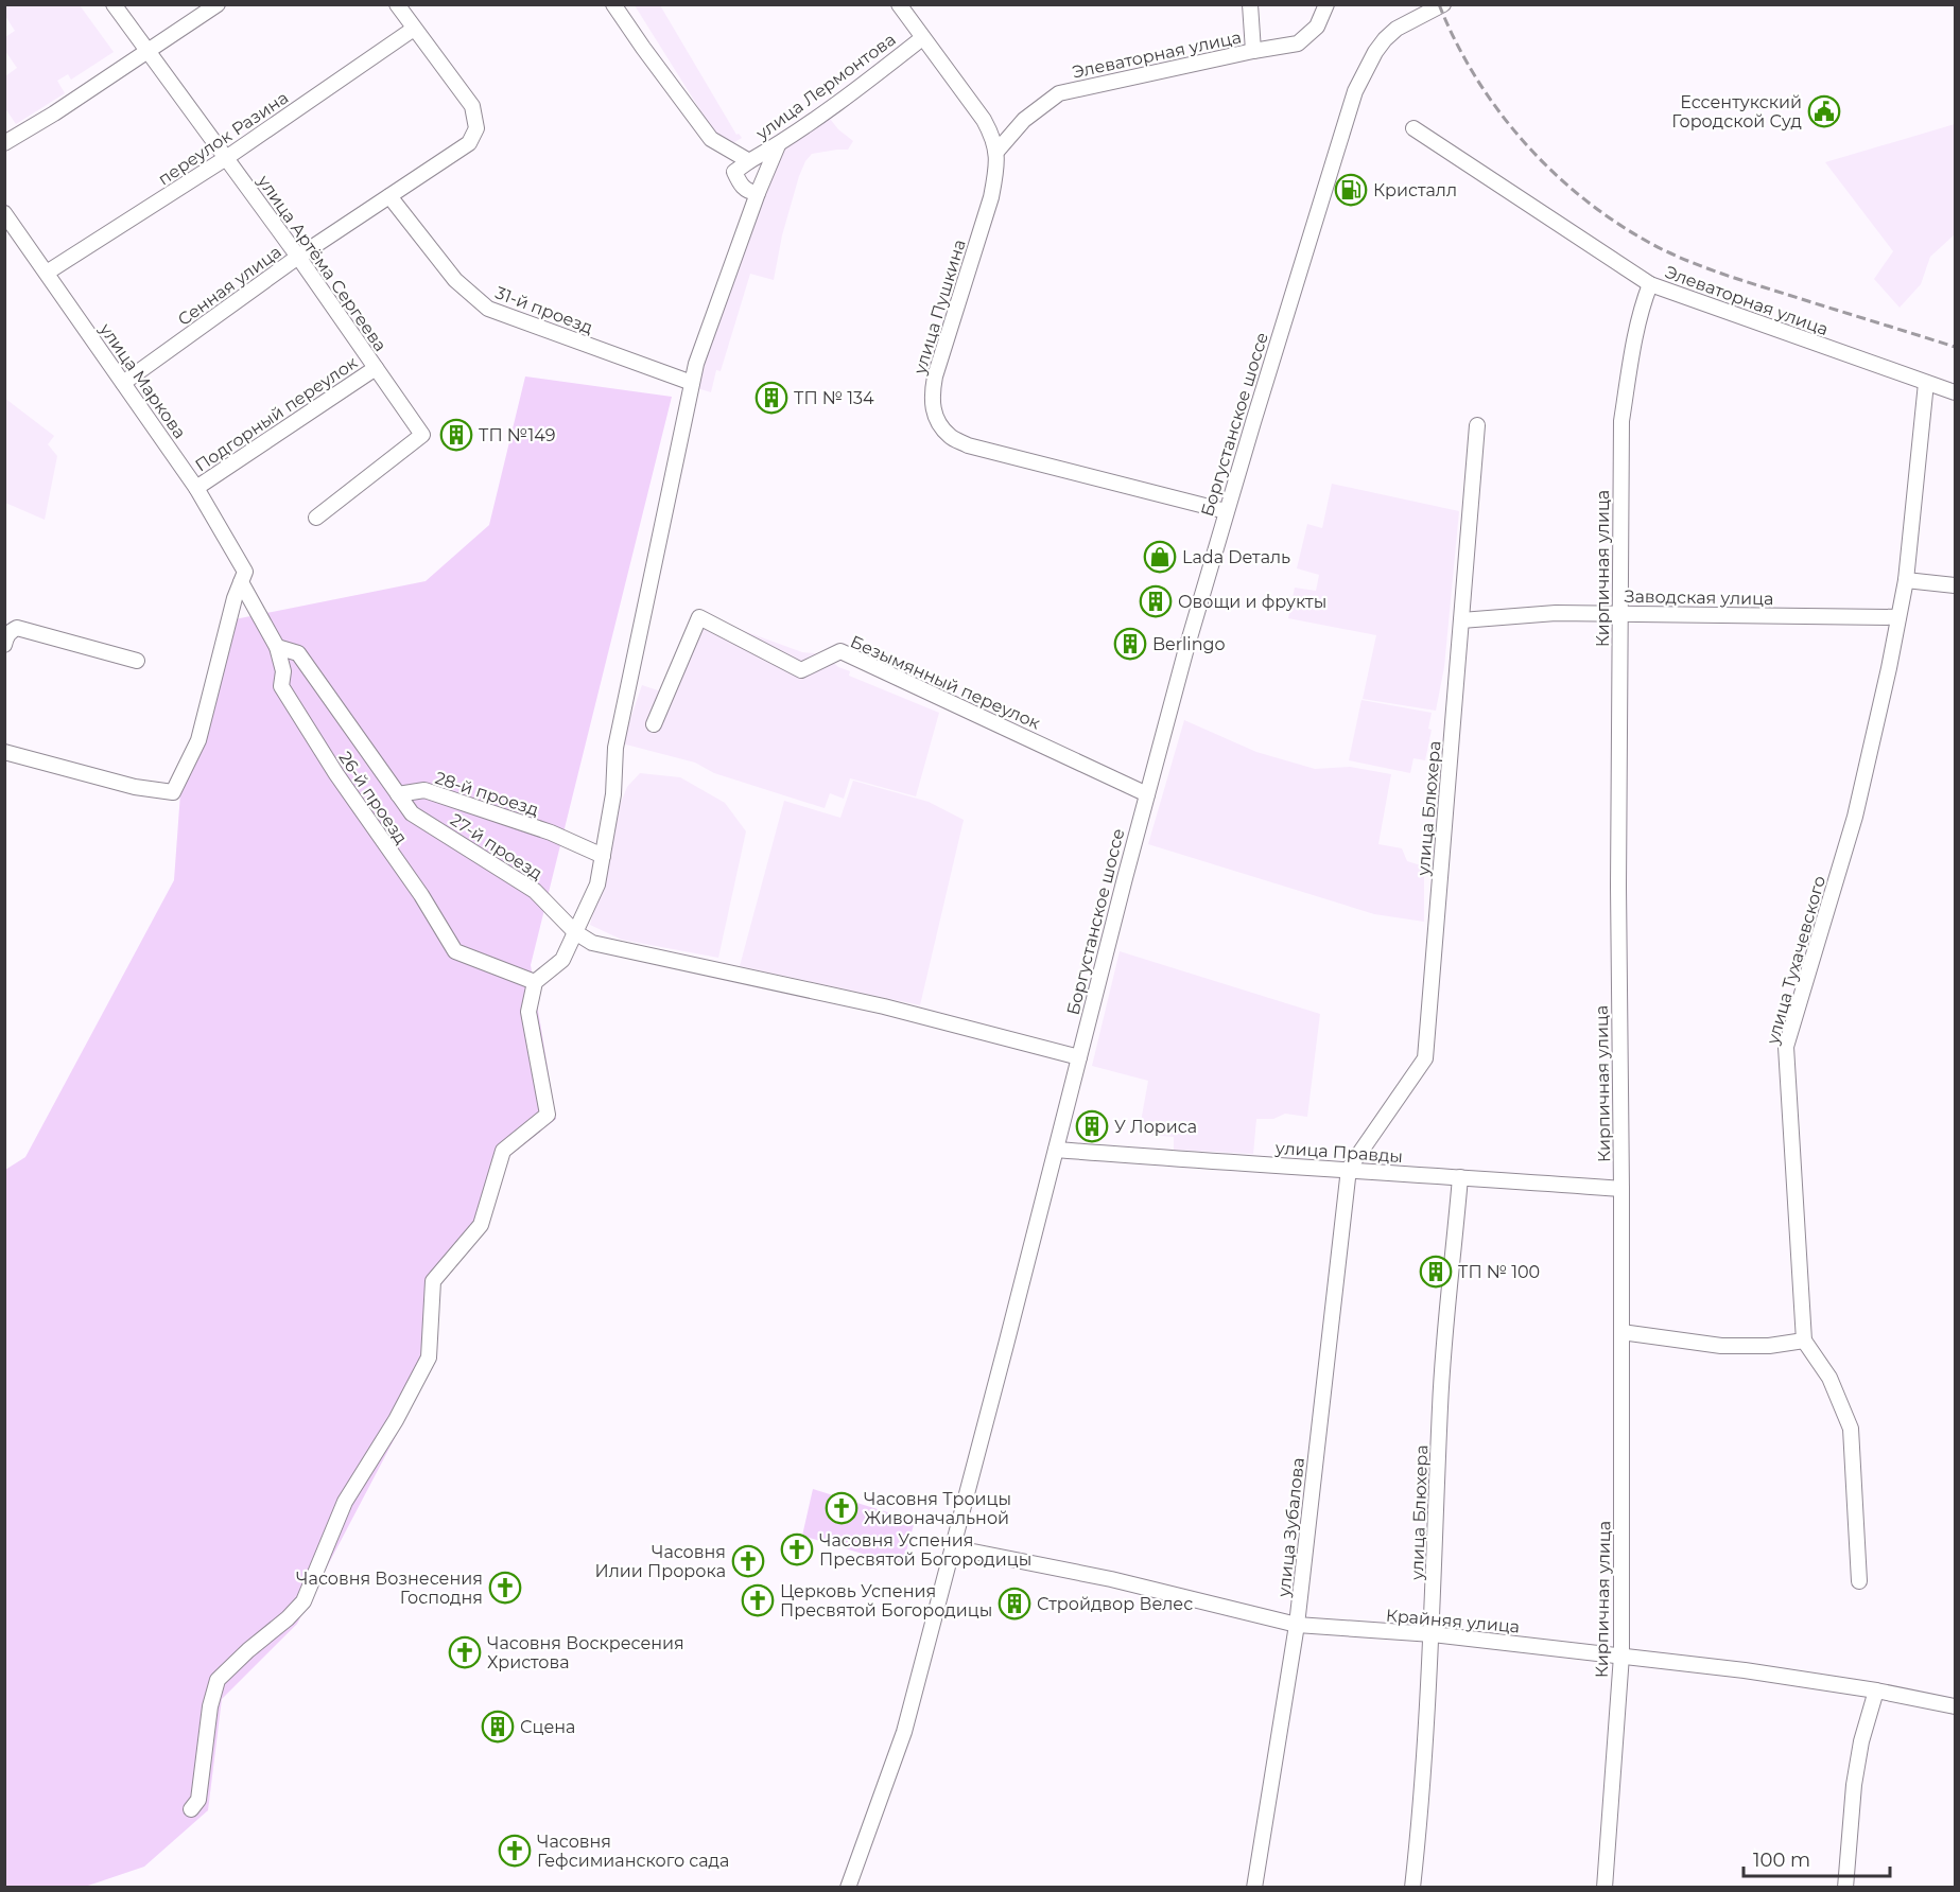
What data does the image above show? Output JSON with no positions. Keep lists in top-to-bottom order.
{
  "streets": {
    "street": [
      "Элеваторная улица",
      "улица Лермонтова",
      "переулок Разина",
      "улица Артёма Сергеева",
      "Сенная улица",
      "улица Пушкина",
      "31-й проезд",
      "улица Маркова",
      "Подгорный переулок",
      "Боргустанское шоссе",
      "Кирпичная улица",
      "Заводская улица",
      "Безымянный переулок",
      "28-й проезд",
      "26-й проезд",
      "улица Блюхера",
      "27-й проезд",
      "улица Тухачевского",
      "улица Правды",
      "улица Зубалова",
      "Крайняя улица"
    ]
  },
  "crossings": [
    ["Элеваторная улица", "улица Пушкина"],
    ["Элеваторная улица", "Кирпичная улица"],
    ["Элеваторная улица", "улица Тухачевского"],
    ["улица Лермонтова", "улица Пушкина"],
    ["переулок Разина", "улица Артёма Сергеева"],
    ["переулок Разина", "Сенная улица"],
    ["переулок Разина", "улица Маркова"],
    ["улица Артёма Сергеева", "Сенная улица"],
    ["улица Артёма Сергеева", "Подгорный переулок"],
    ["Сенная улица", "31-й проезд"],
    ["Сенная улица", "улица Маркова"],
    ["улица Пушкина", "Боргустанское шоссе"],
    ["улица Маркова", "Подгорный переулок"],
    ["улица Маркова", "26-й проезд"],
    ["Боргустанское шоссе", "Безымянный переулок"],
    ["Боргустанское шоссе", "улица Правды"],
    ["Боргустанское шоссе", "Крайняя улица"],
    ["Кирпичная улица", "Заводская улица"],
    ["Кирпичная улица", "улица Правды"],
    ["Кирпичная улица", "Крайняя улица"],
    ["Заводская улица", "улица Блюхера"],
    ["Заводская улица", "улица Тухачевского"],
    ["28-й проезд", "27-й проезд"],
    ["улица Блюхера", "улица Правды"],
    ["улица Блюхера", "улица Зубалова"],
    ["улица Блюхера", "Крайняя улица"],
    ["улица Правды", "улица Зубалова"],
    ["улица Зубалова", "Крайняя улица"]
  ],
  "places": {
    "public building": ["Ессентукский Городской Суд"],
    "fuel station": ["Кристалл"],
    "building": [
      "ТП № 134",
      "ТП №149",
      "Овощи и фрукты",
      "Berlingo",
      "У Лориса",
      "ТП № 100",
      "Стройдвор Велес",
      "Сцена"
    ],
    "shop": ["Lada Dеталь"],
    "church": [
      "Часовня Троицы Живоначальной",
      "Часовня Успения Пресвятой Богородицы",
      "Часовня Илии Пророка",
      "Часовня Вознесения Господня",
      "Церковь Успения Пресвятой Богородицы",
      "Часовня Воскресения Христова",
      "Часовня Гефсимианского сада"
    ]
  },
  "scale_bar": "100 m"
}
